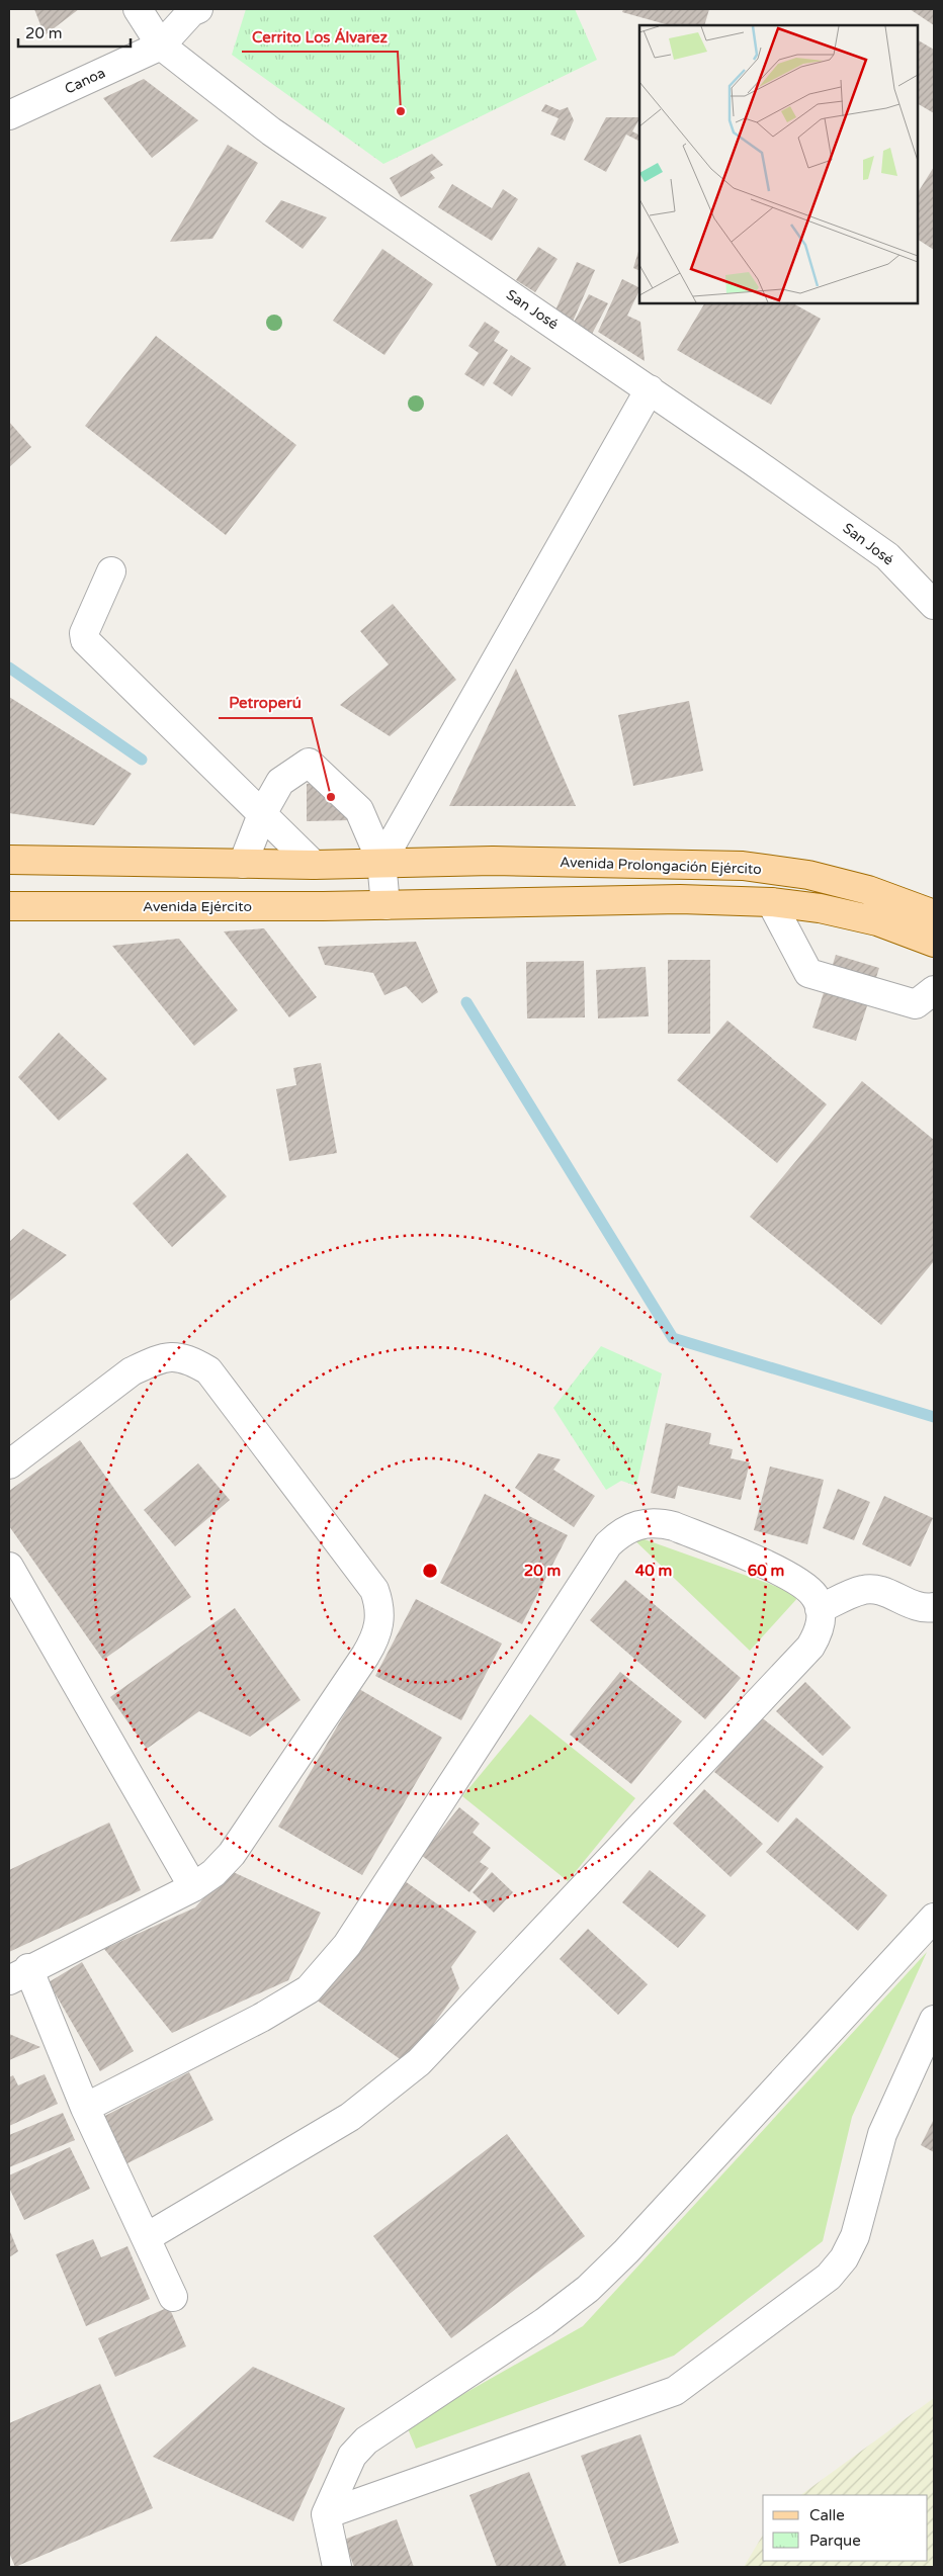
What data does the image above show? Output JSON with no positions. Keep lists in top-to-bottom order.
{
  "streets": {
    "main road": ["Avenida Prolongación Ejército", "Avenida Ejército"],
    "street": ["Canoa", "San José"]
  },
  "crossings": [
    ["Canoa", "San José"]
  ],
  "places": ["Cerrito Los Álvarez", "Petroperú"],
  "legend": ["Calle", "Parque"],
  "scale_bar": "20 m",
  "rings": ["20 m", "40 m", "60 m"]
}
